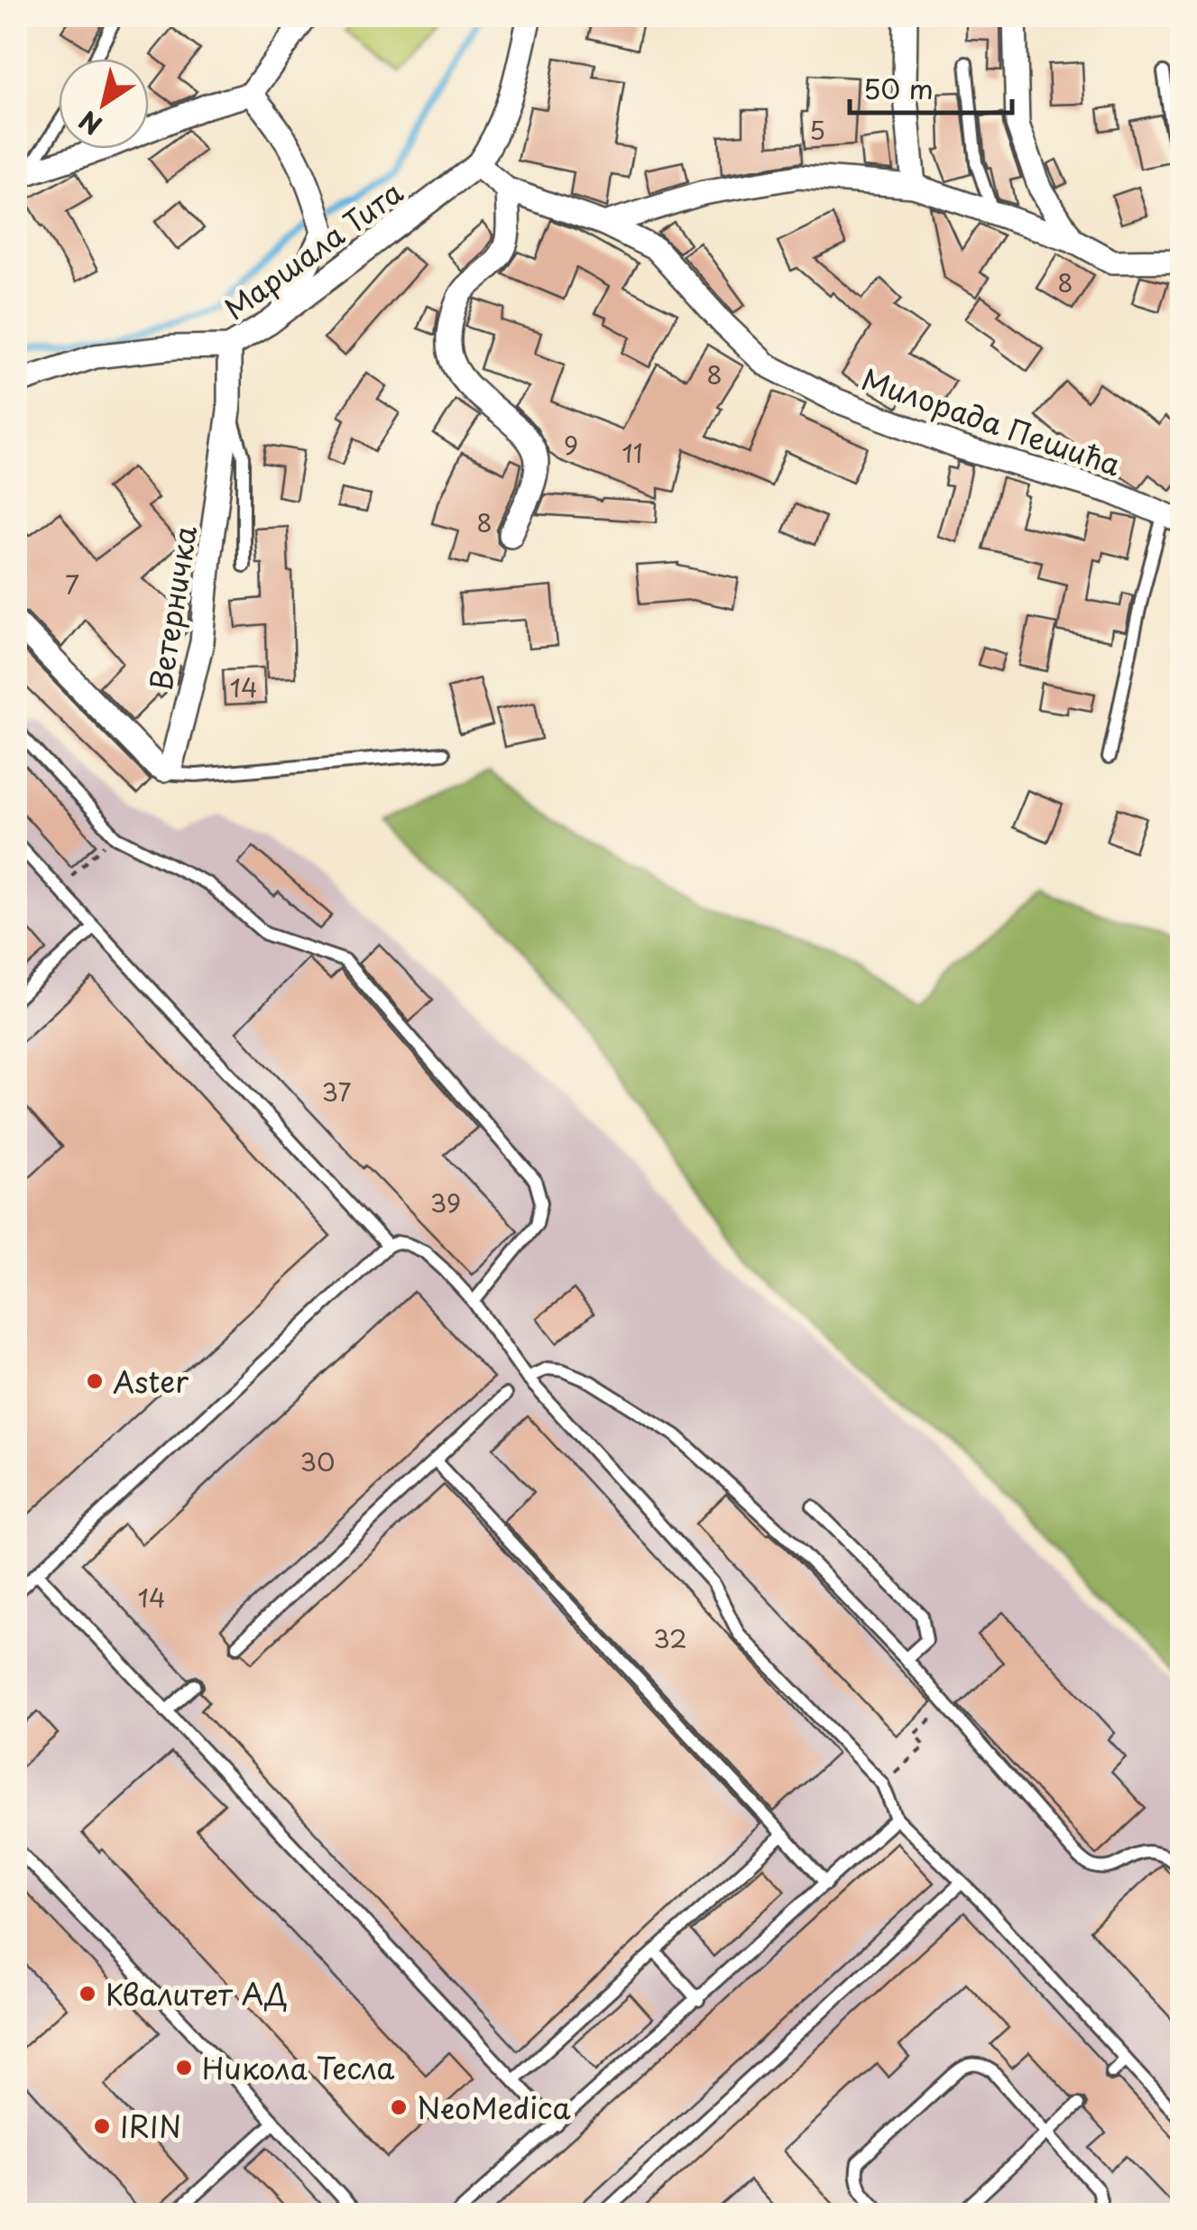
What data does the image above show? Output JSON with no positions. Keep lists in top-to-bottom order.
{
  "streets": {
    "street": ["Маршала Тита", "Милорада Пешића", "Ветерничка"]
  },
  "crossings": [
    ["Маршала Тита", "Милорада Пешића"],
    ["Маршала Тита", "Ветерничка"]
  ],
  "places": [
    "Aster",
    "Квалитет АД",
    "Никола Тесла",
    "NeoMedica",
    "IRIN"
  ],
  "house_numbers": [
    "5",
    "8",
    "8",
    "9",
    "11",
    "8",
    "7",
    "14",
    "37",
    "39",
    "30",
    "14",
    "32"
  ],
  "scale_bar": "50 m",
  "north": "bottom left"
}
